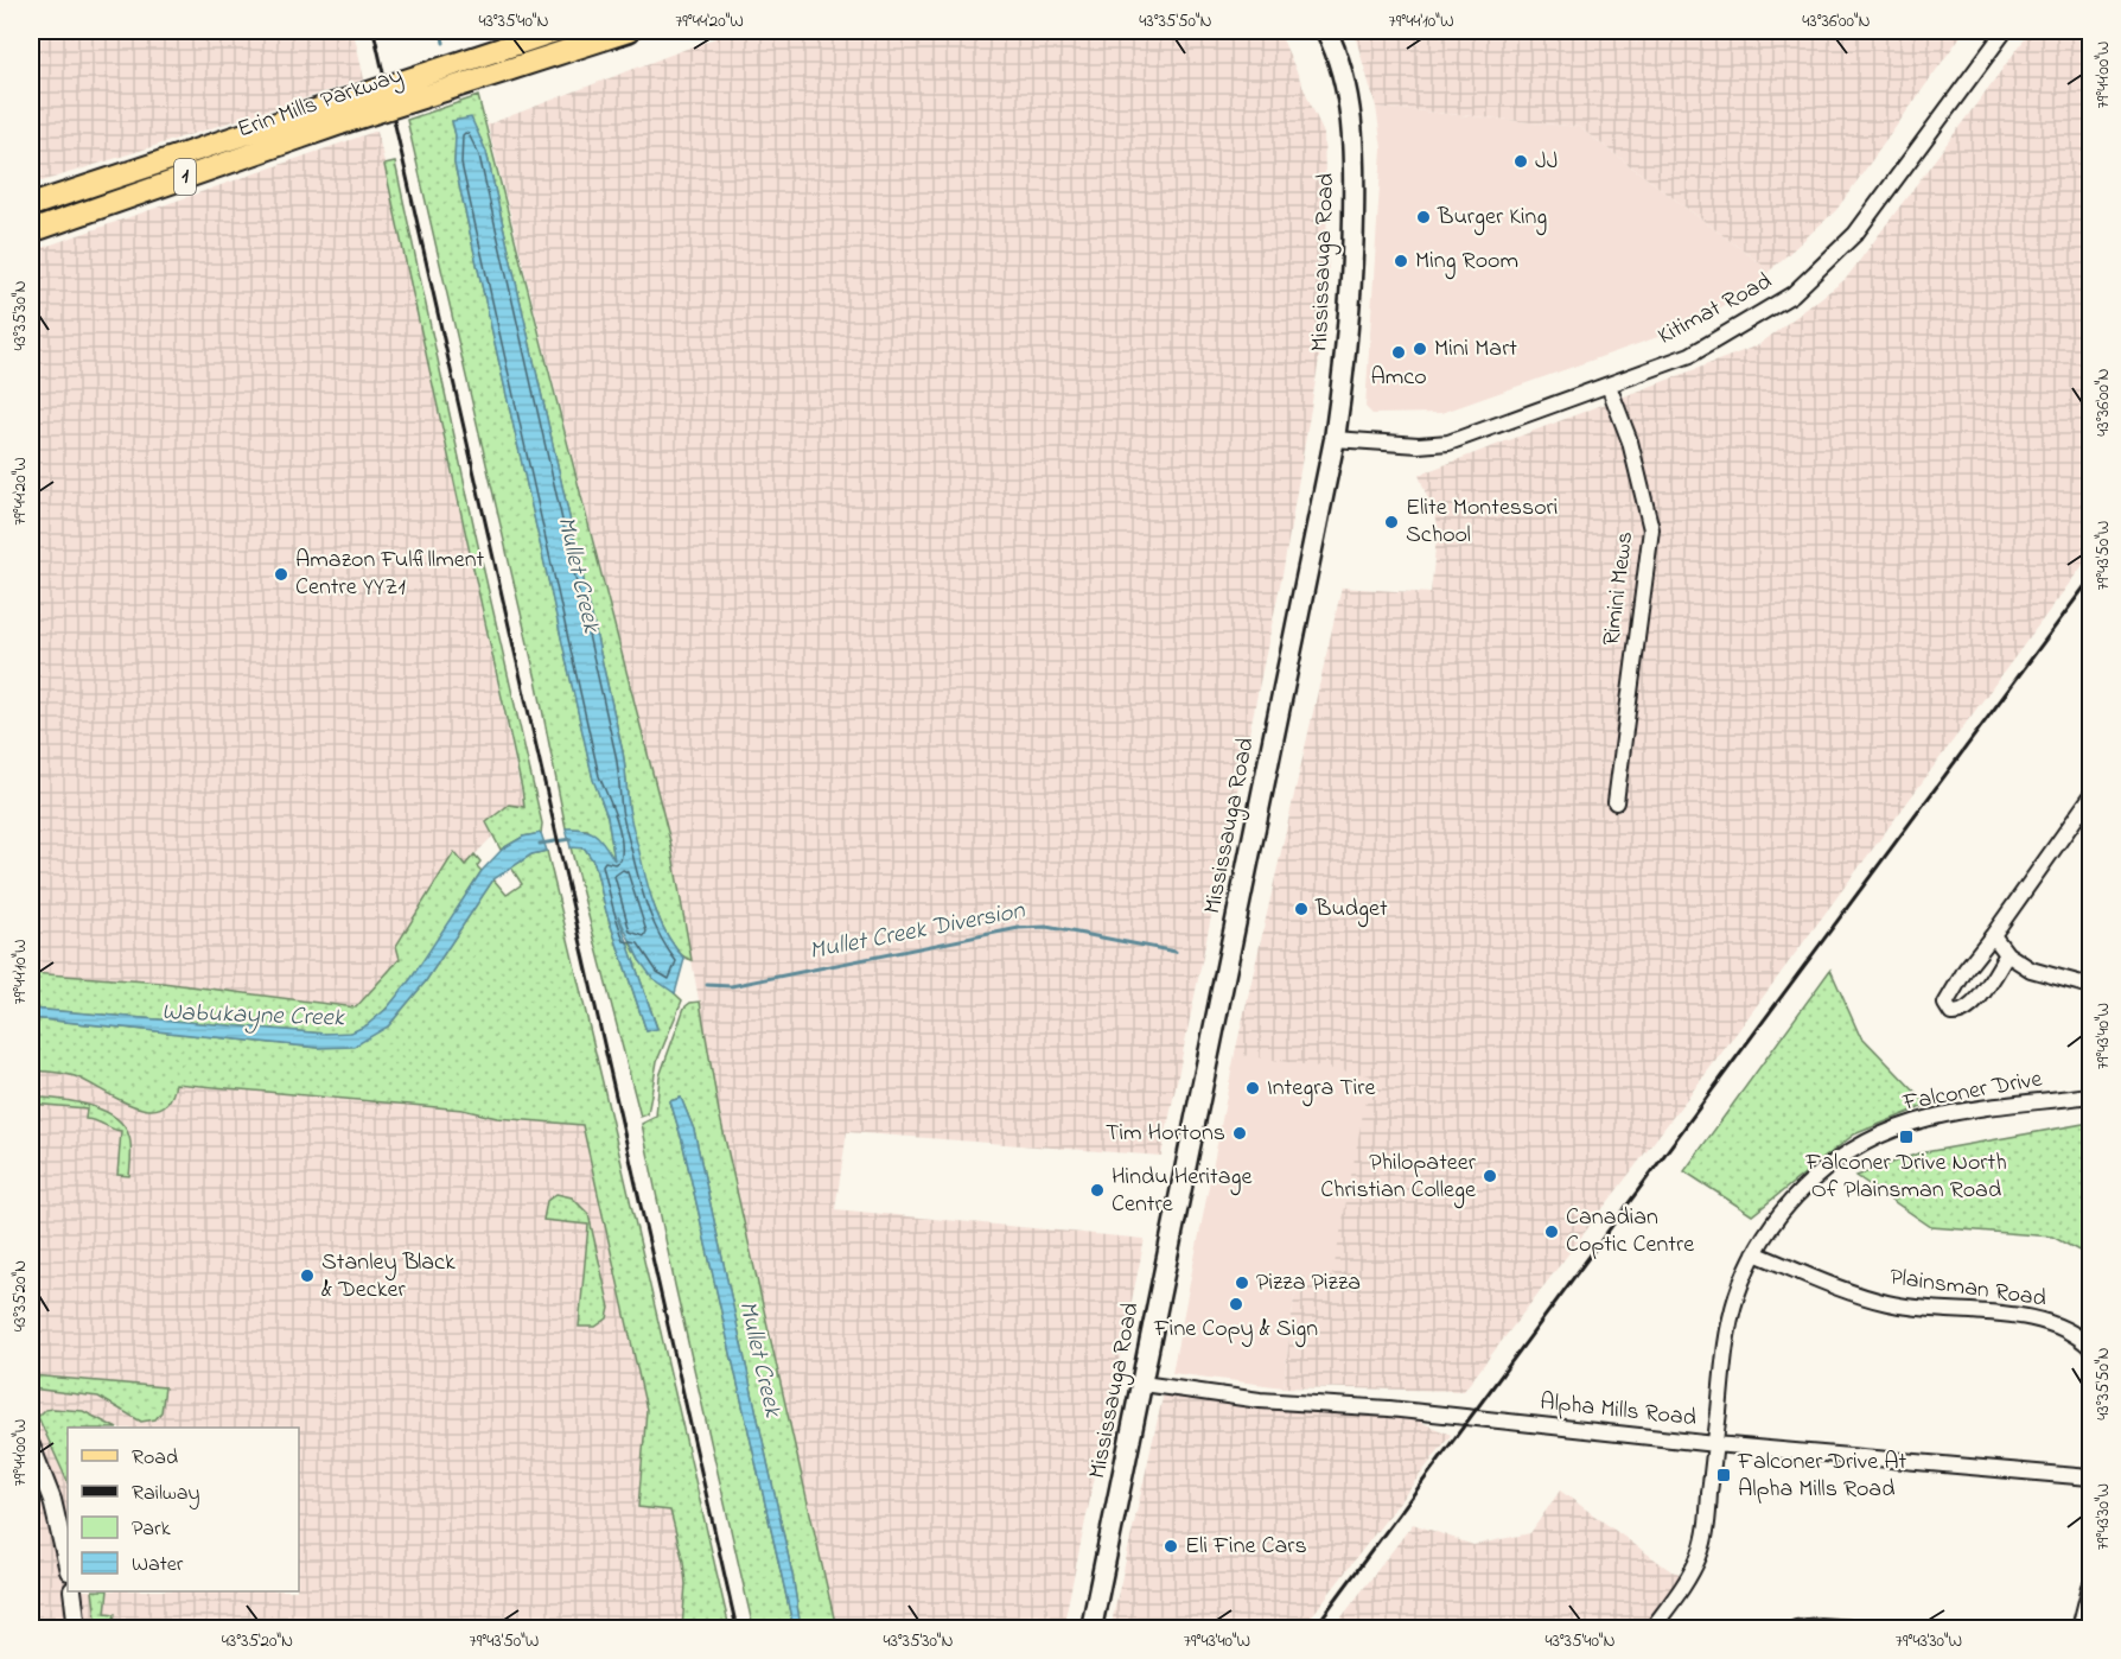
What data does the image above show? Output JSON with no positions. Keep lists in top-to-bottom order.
{
  "streets": {
    "main road": ["Erin Mills Parkway", "1", "Mississauga Road"],
    "street": [
      "Kitimat Road",
      "Rimini Mews",
      "Falconer Drive",
      "Plainsman Road",
      "Alpha Mills Road"
    ]
  },
  "crossings": [
    ["Mississauga Road", "Kitimat Road"],
    ["Mississauga Road", "Alpha Mills Road"],
    ["Kitimat Road", "Rimini Mews"],
    ["Falconer Drive", "Plainsman Road"],
    ["Falconer Drive", "Alpha Mills Road"]
  ],
  "water": ["Mullet Creek", "Mullet Creek Diversion", "Wabukayne Creek"],
  "places": {
    "other": [
      "JJ",
      "Burger King",
      "Ming Room",
      "Mini Mart",
      "Amco",
      "Elite Montessori School",
      "Amazon Fulfillment Centre YYZ1",
      "Budget",
      "Integra Tire",
      "Tim Hortons",
      "Philopateer Christian College",
      "Hindu Heritage Centre",
      "Canadian Coptic Centre",
      "Stanley Black & Decker",
      "Pizza Pizza",
      "Fine Copy & Sign",
      "Eli Fine Cars"
    ],
    "transit": ["Falconer Drive North Of Plainsman Road", "Falconer Drive At Alpha Mills Road"]
  },
  "legend": [
    "Road",
    "Railway",
    "Park",
    "Water"
  ],
  "coordinates": [
    "43°35'40\"N",
    "79°44'20\"W",
    "43°35'50\"N",
    "79°44'10\"W",
    "43°36'00\"N",
    "79°44'00\"W",
    "43°35'30\"N",
    "79°43'50\"W",
    "79°43'40\"W",
    "43°35'20\"N",
    "79°43'30\"W"
  ]
}
